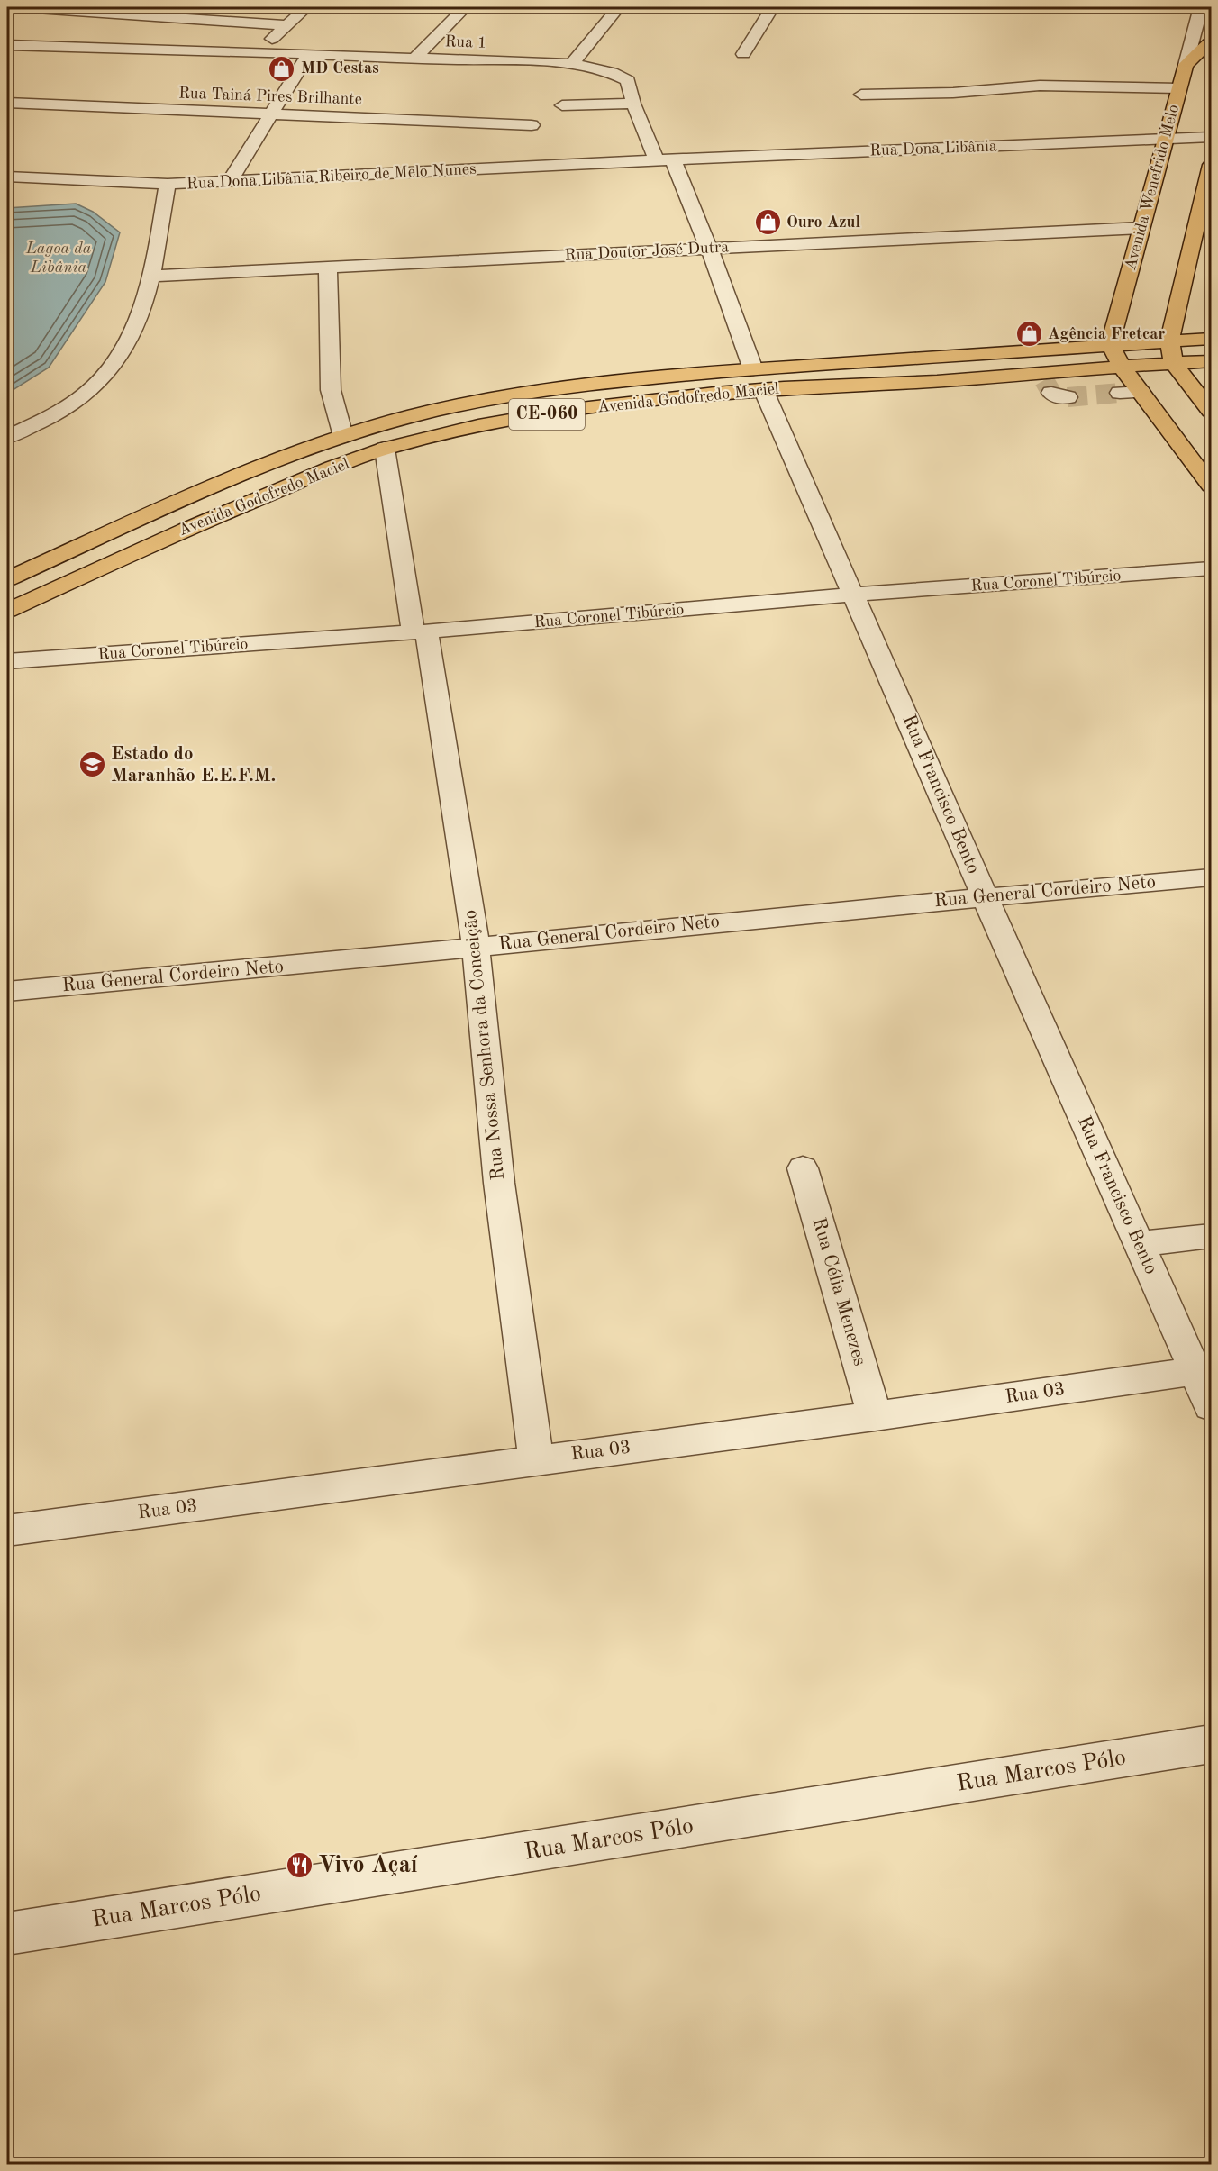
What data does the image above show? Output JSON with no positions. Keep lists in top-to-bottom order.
{
  "streets": {
    "main road": ["Avenida Wenefrido Melo", "Avenida Godofredo Maciel", "CE-060"],
    "street": [
      "Rua 1",
      "Rua Tainá Pires Brilhante",
      "Rua Dona Libânia",
      "Rua Dona Libânia Ribeiro de Melo Nunes",
      "Rua Doutor José Dutra",
      "Rua Coronel Tibúrcio",
      "Rua Francisco Bento",
      "Rua General Cordeiro Neto",
      "Rua Nossa Senhora da Conceição",
      "Rua Célia Menezes",
      "Rua 03",
      "Rua Marcos Pólo"
    ]
  },
  "crossings": [
    ["Rua Dona Libânia", "Rua Dona Libânia Ribeiro de Melo Nunes"],
    ["Rua Dona Libânia", "Avenida Wenefrido Melo"],
    ["Avenida Wenefrido Melo", "Rua Doutor José Dutra"],
    ["Avenida Wenefrido Melo", "Avenida Godofredo Maciel"],
    ["Avenida Godofredo Maciel", "Rua Francisco Bento"],
    ["Avenida Godofredo Maciel", "Rua Nossa Senhora da Conceição"],
    ["Rua Coronel Tibúrcio", "Rua Francisco Bento"],
    ["Rua Coronel Tibúrcio", "Rua Nossa Senhora da Conceição"],
    ["Rua Francisco Bento", "Rua General Cordeiro Neto"],
    ["Rua Francisco Bento", "Rua 03"],
    ["Rua General Cordeiro Neto", "Rua Nossa Senhora da Conceição"],
    ["Rua Nossa Senhora da Conceição", "Rua 03"],
    ["Rua Célia Menezes", "Rua 03"]
  ],
  "water": ["Lagoa da Libânia"],
  "places": {
    "shop": ["MD Cestas", "Ouro Azul", "Agência Fretcar"],
    "school or university": ["Estado do Maranhão E.E.F.M."],
    "restaurant": ["Vivo Açaí"]
  }
}
